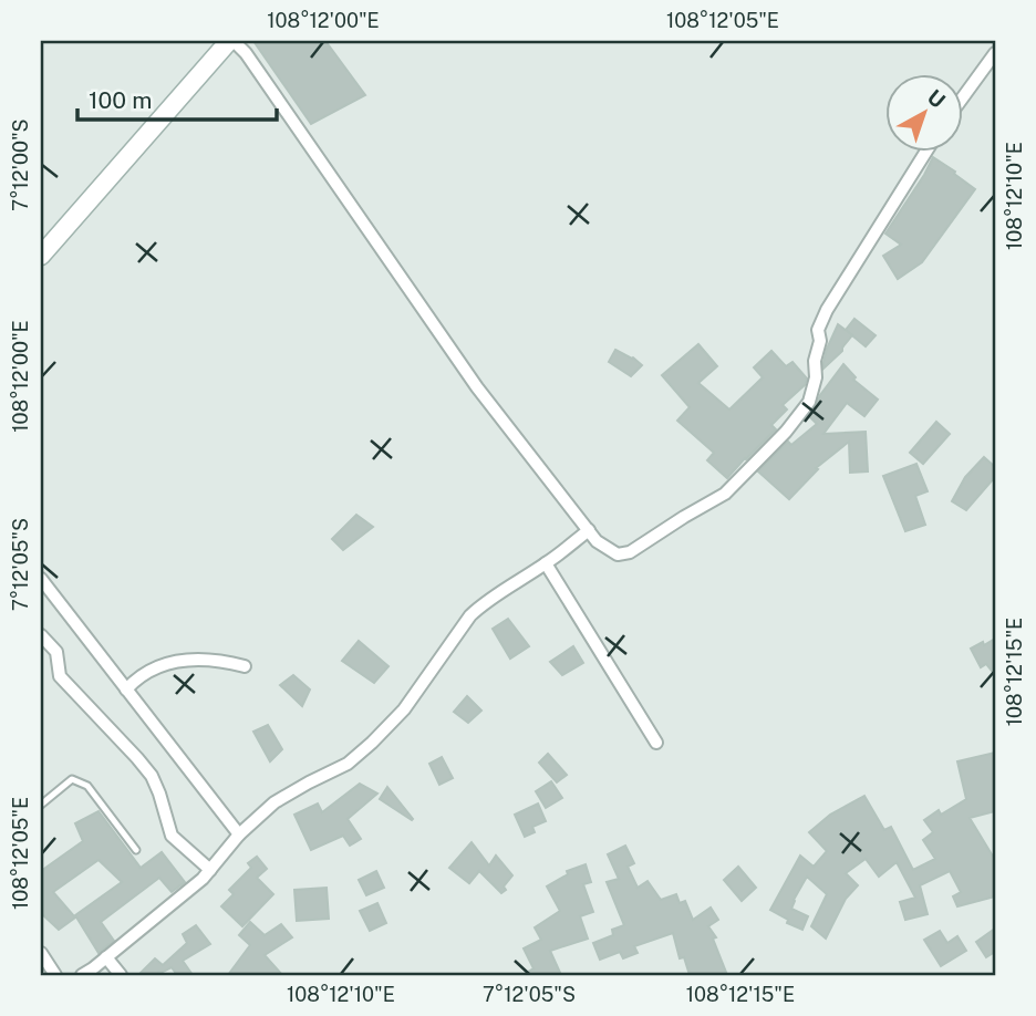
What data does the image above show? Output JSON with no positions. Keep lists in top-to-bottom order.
{
  "scale_bar": "100 m",
  "north": "top right",
  "coordinates": [
    "108°12'00\"E",
    "108°12'05\"E",
    "7°12'00\"S",
    "108°12'10\"E",
    "7°12'05\"S",
    "108°12'15\"E"
  ]
}
